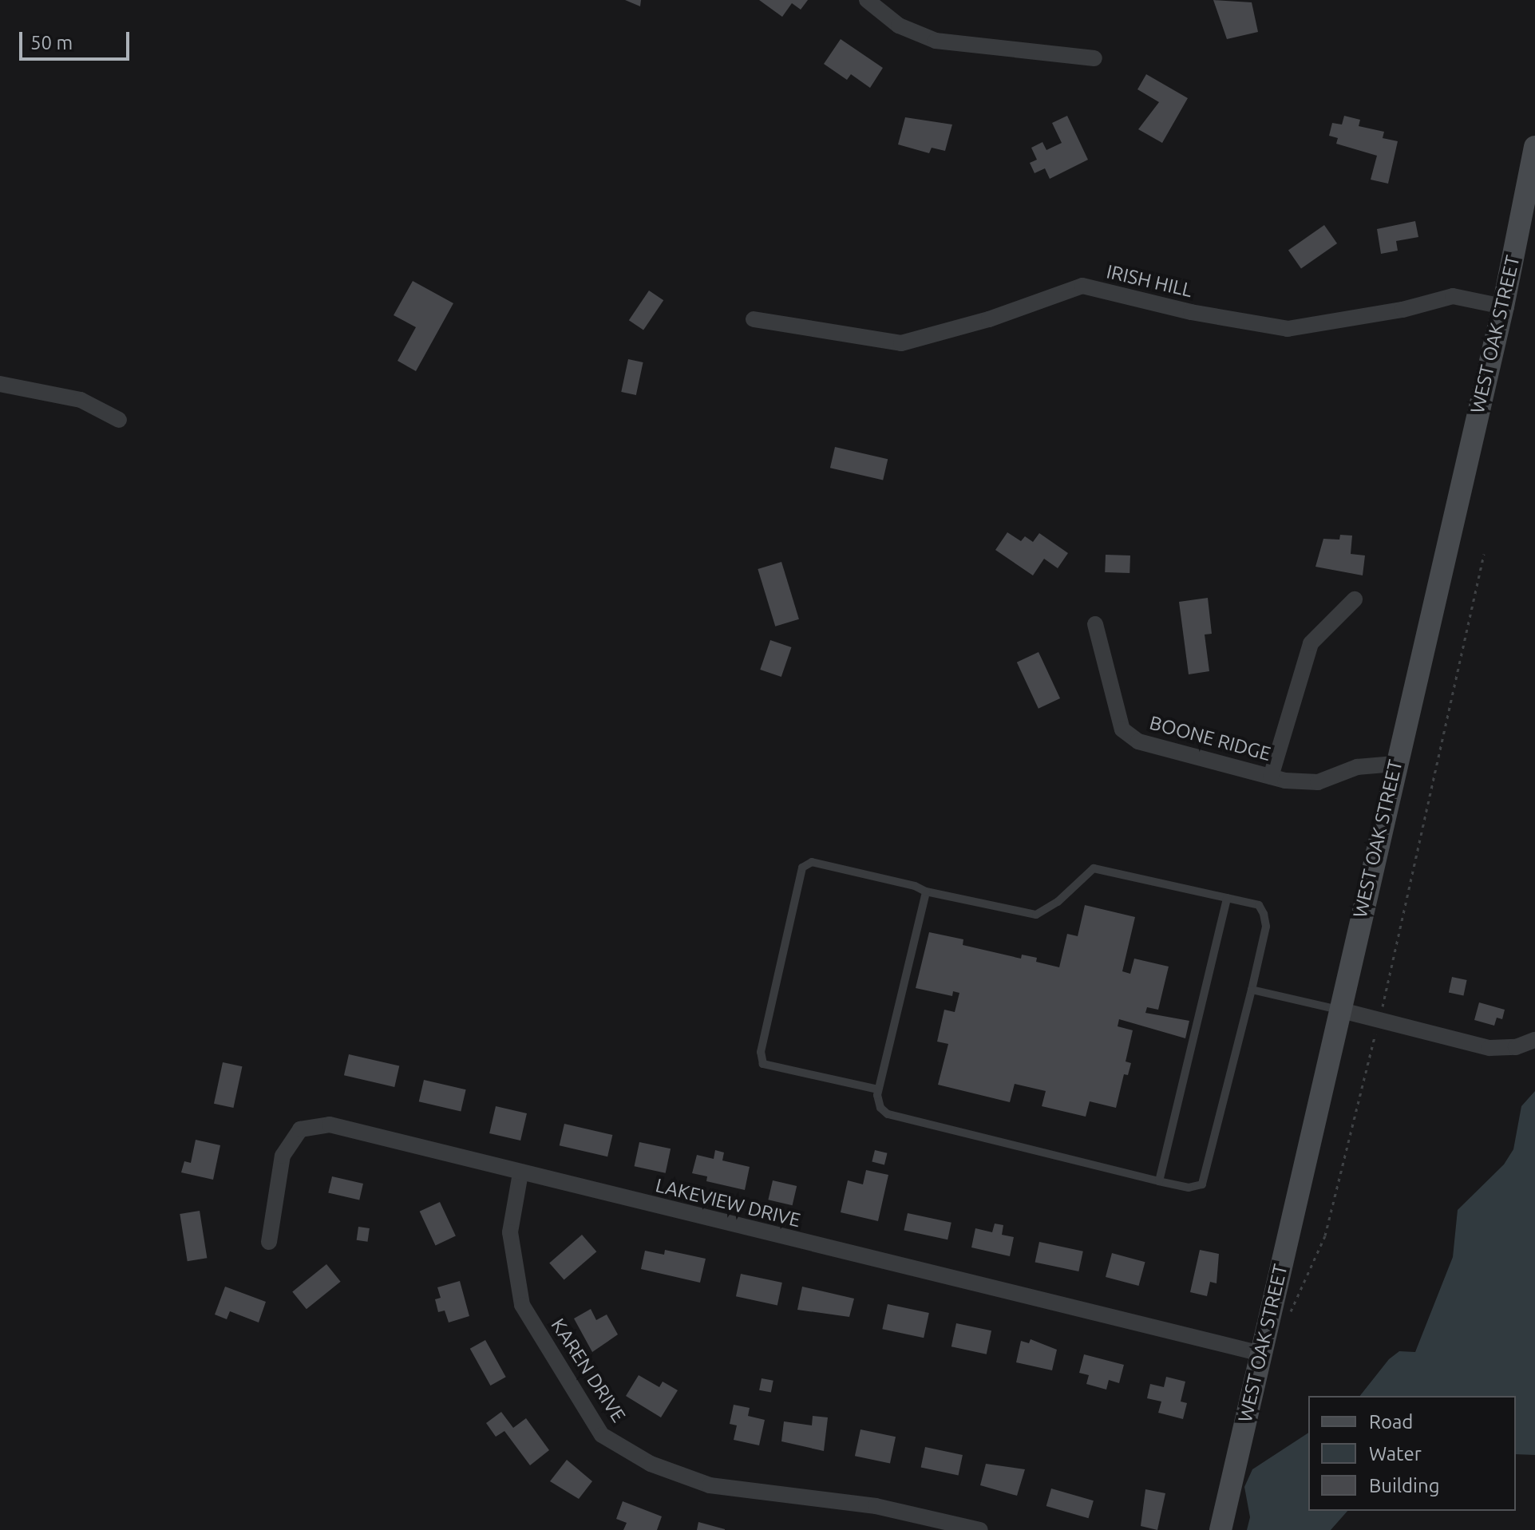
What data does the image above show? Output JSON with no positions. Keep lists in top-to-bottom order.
{
  "streets": {
    "main road": ["WEST OAK STREET"],
    "street": [
      "IRISH HILL",
      "BOONE RIDGE",
      "LAKEVIEW DRIVE",
      "KAREN DRIVE"
    ]
  },
  "crossings": [
    ["IRISH HILL", "WEST OAK STREET"],
    ["WEST OAK STREET", "BOONE RIDGE"],
    ["WEST OAK STREET", "LAKEVIEW DRIVE"],
    ["LAKEVIEW DRIVE", "KAREN DRIVE"]
  ],
  "legend": ["Road", "Water", "Building"],
  "scale_bar": "50 m"
}
